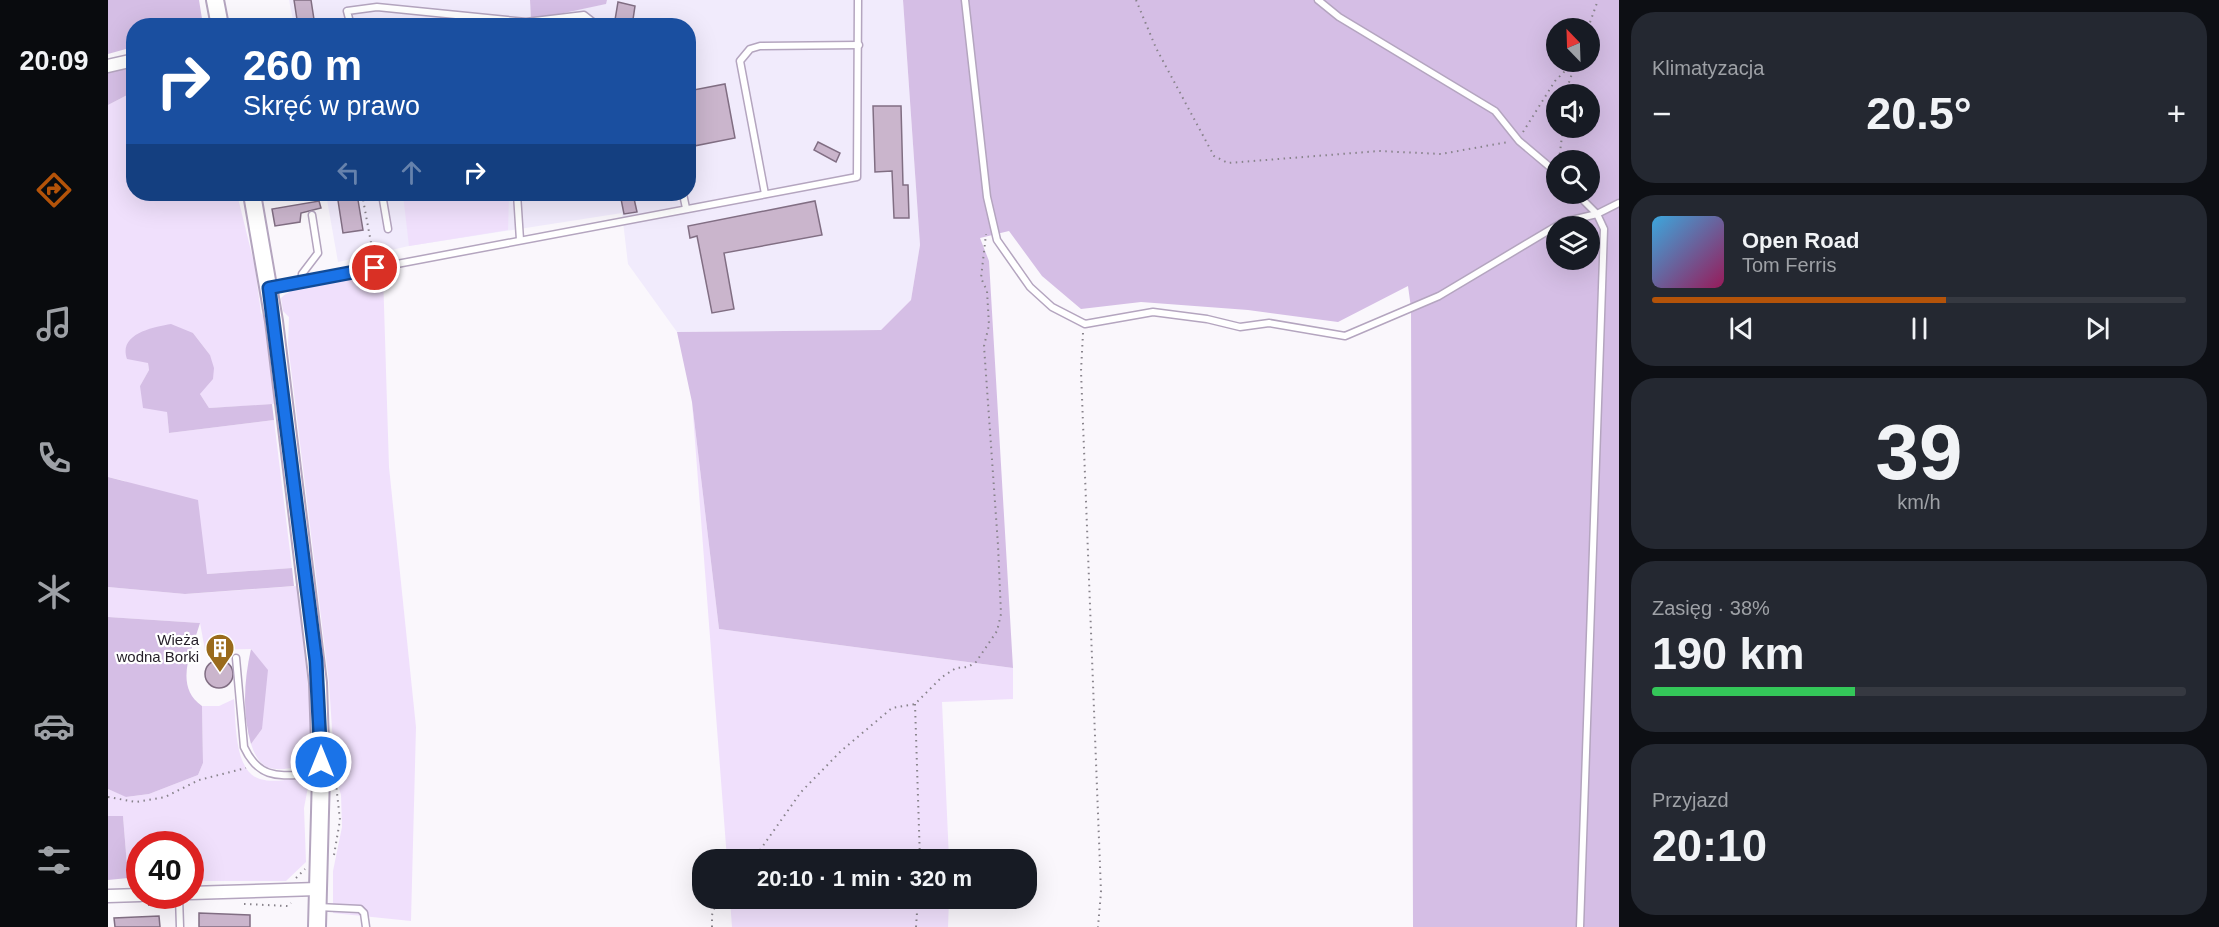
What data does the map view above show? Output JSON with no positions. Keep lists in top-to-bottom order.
{
  "places": {
    "building": ["Wieża wodna Borki"]
  },
  "north": "top left",
  "page": {
    "tabs": "20:09",
    "tile": [
      "Klimatyzacja",
      ["39", "km/h"],
      ["Zasięg · 38%", "190 km"],
      ["Przyjazd", "20:10"]
    ],
    "turn": ["260 m", "Skręć w prawo"],
    "heat": ["−", "20.5°", "+"],
    "song": ["Open Road", "Tom Ferris"],
    "limit": "40",
    "trip": "20:10 · 1 min · 320 m"
  }
}
